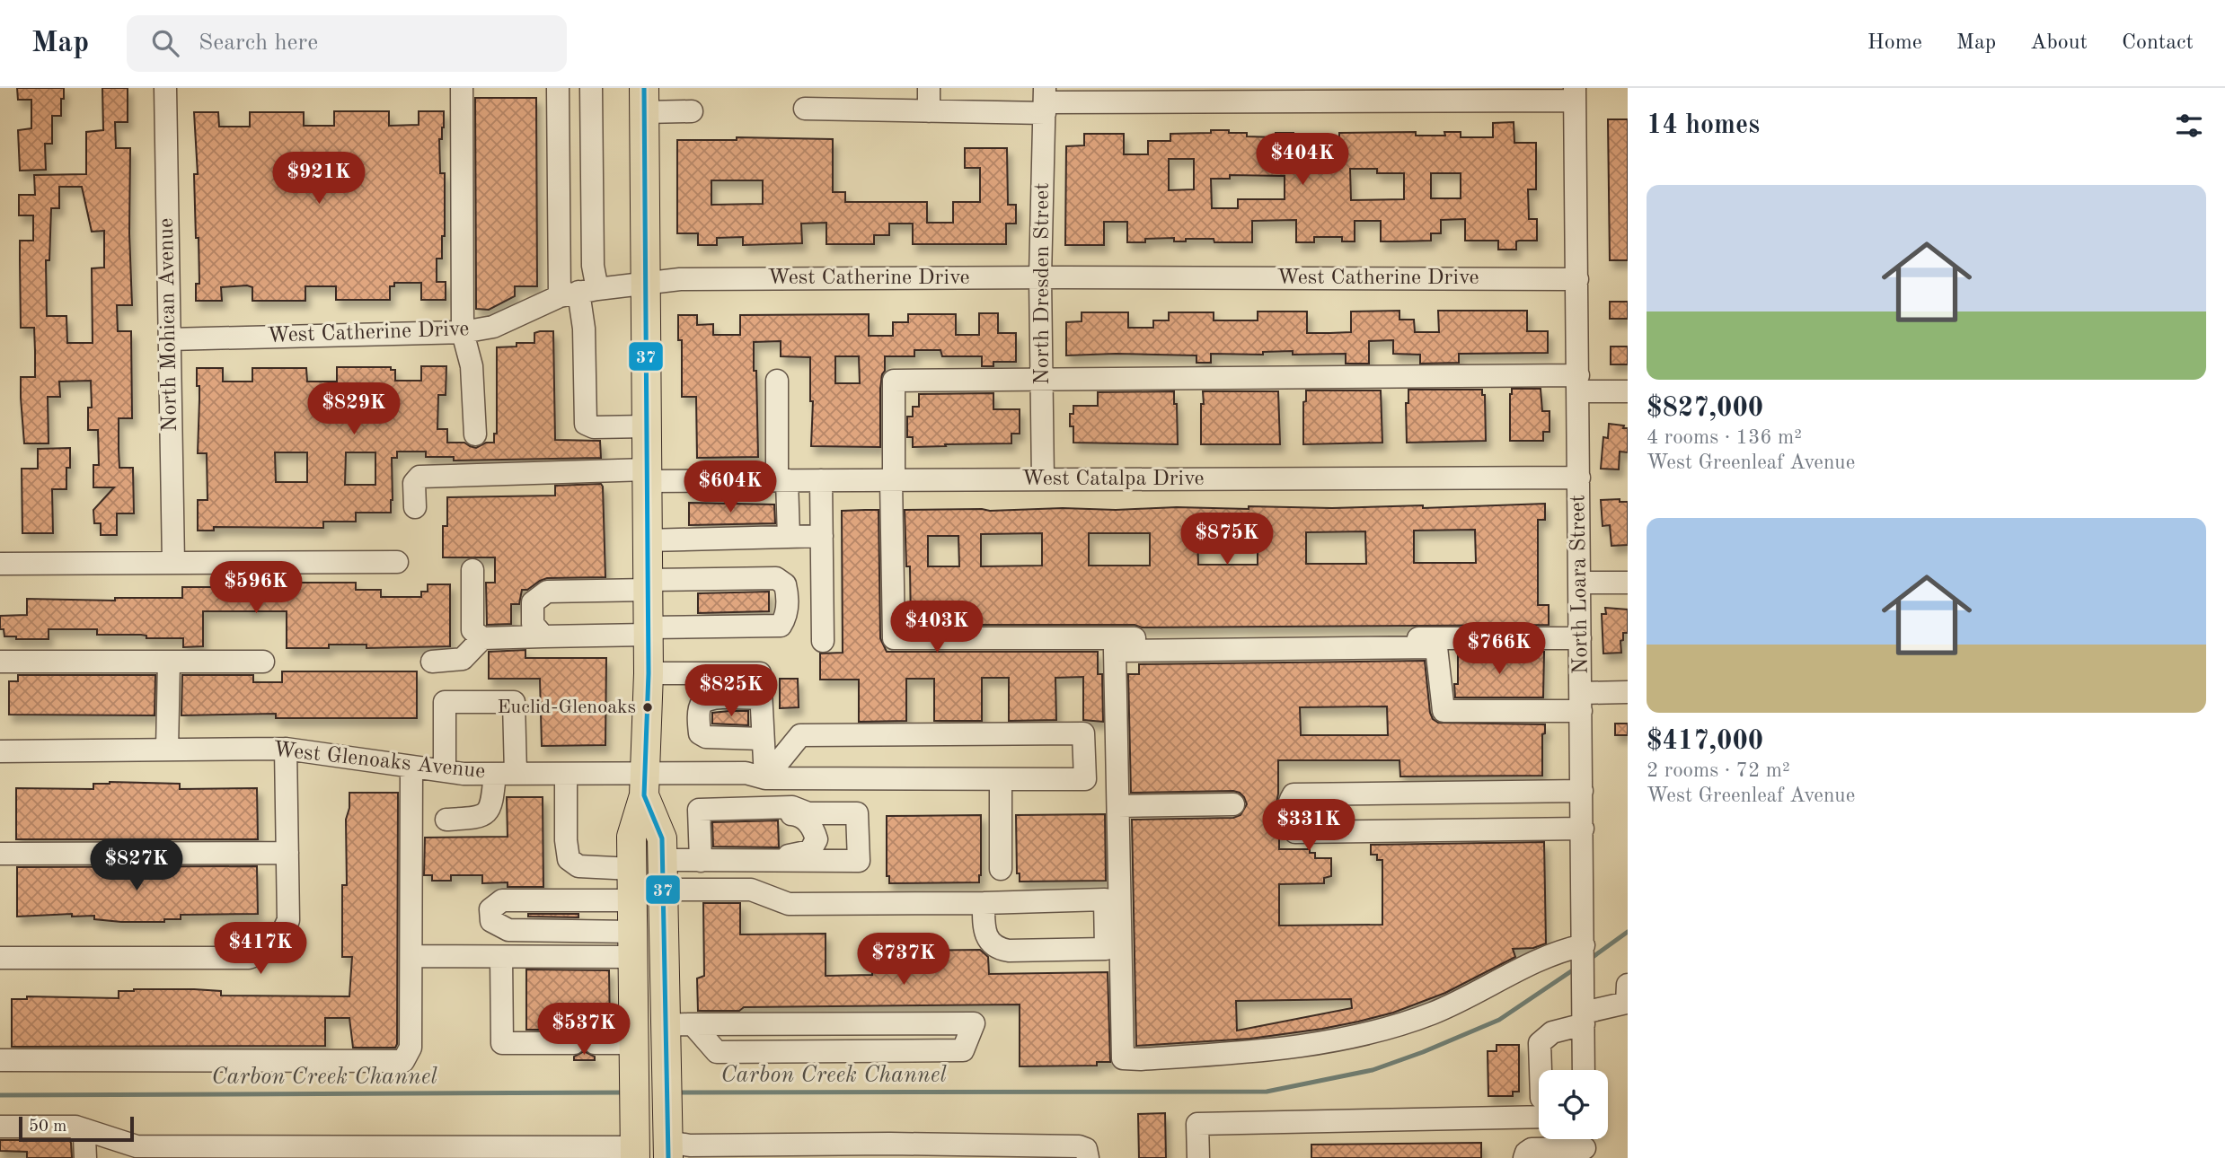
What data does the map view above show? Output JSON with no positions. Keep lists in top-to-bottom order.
{
  "streets": {
    "street": [
      "West Catherine Drive",
      "North Dresden Street",
      "North Mohican Avenue",
      "West Catalpa Drive",
      "North Loara Street",
      "West Glenoaks Avenue"
    ]
  },
  "crossings": [
    ["West Catherine Drive", "North Dresden Street"],
    ["West Catherine Drive", "North Mohican Avenue"],
    ["West Catherine Drive", "North Loara Street"],
    ["North Dresden Street", "West Catalpa Drive"],
    ["West Catalpa Drive", "North Loara Street"]
  ],
  "water": ["Carbon Creek Channel"],
  "places": ["Euclid-Glenoaks"],
  "lines": ["transit line 37"],
  "scale_bar": "50 m",
  "page": {
    "header": "Map",
    "search": "Search here",
    "nav": [
      "Home",
      "Map",
      "About",
      "Contact"
    ],
    "heading": "14 homes",
    "price": [
      "$404K",
      "$921K",
      "$829K",
      "$604K",
      "$875K",
      "$596K",
      "$403K",
      "$766K",
      "$825K",
      "$331K",
      "$827K",
      "$417K",
      "$737K",
      "$537K"
    ],
    "list": [
      {
        "name": "$827,000",
        "note": "4 rooms · 136 m² · West Greenleaf Avenue"
      },
      {
        "name": "$417,000",
        "note": "2 rooms · 72 m² · West Greenleaf Avenue"
      }
    ],
    "scale": "50 m"
  }
}
